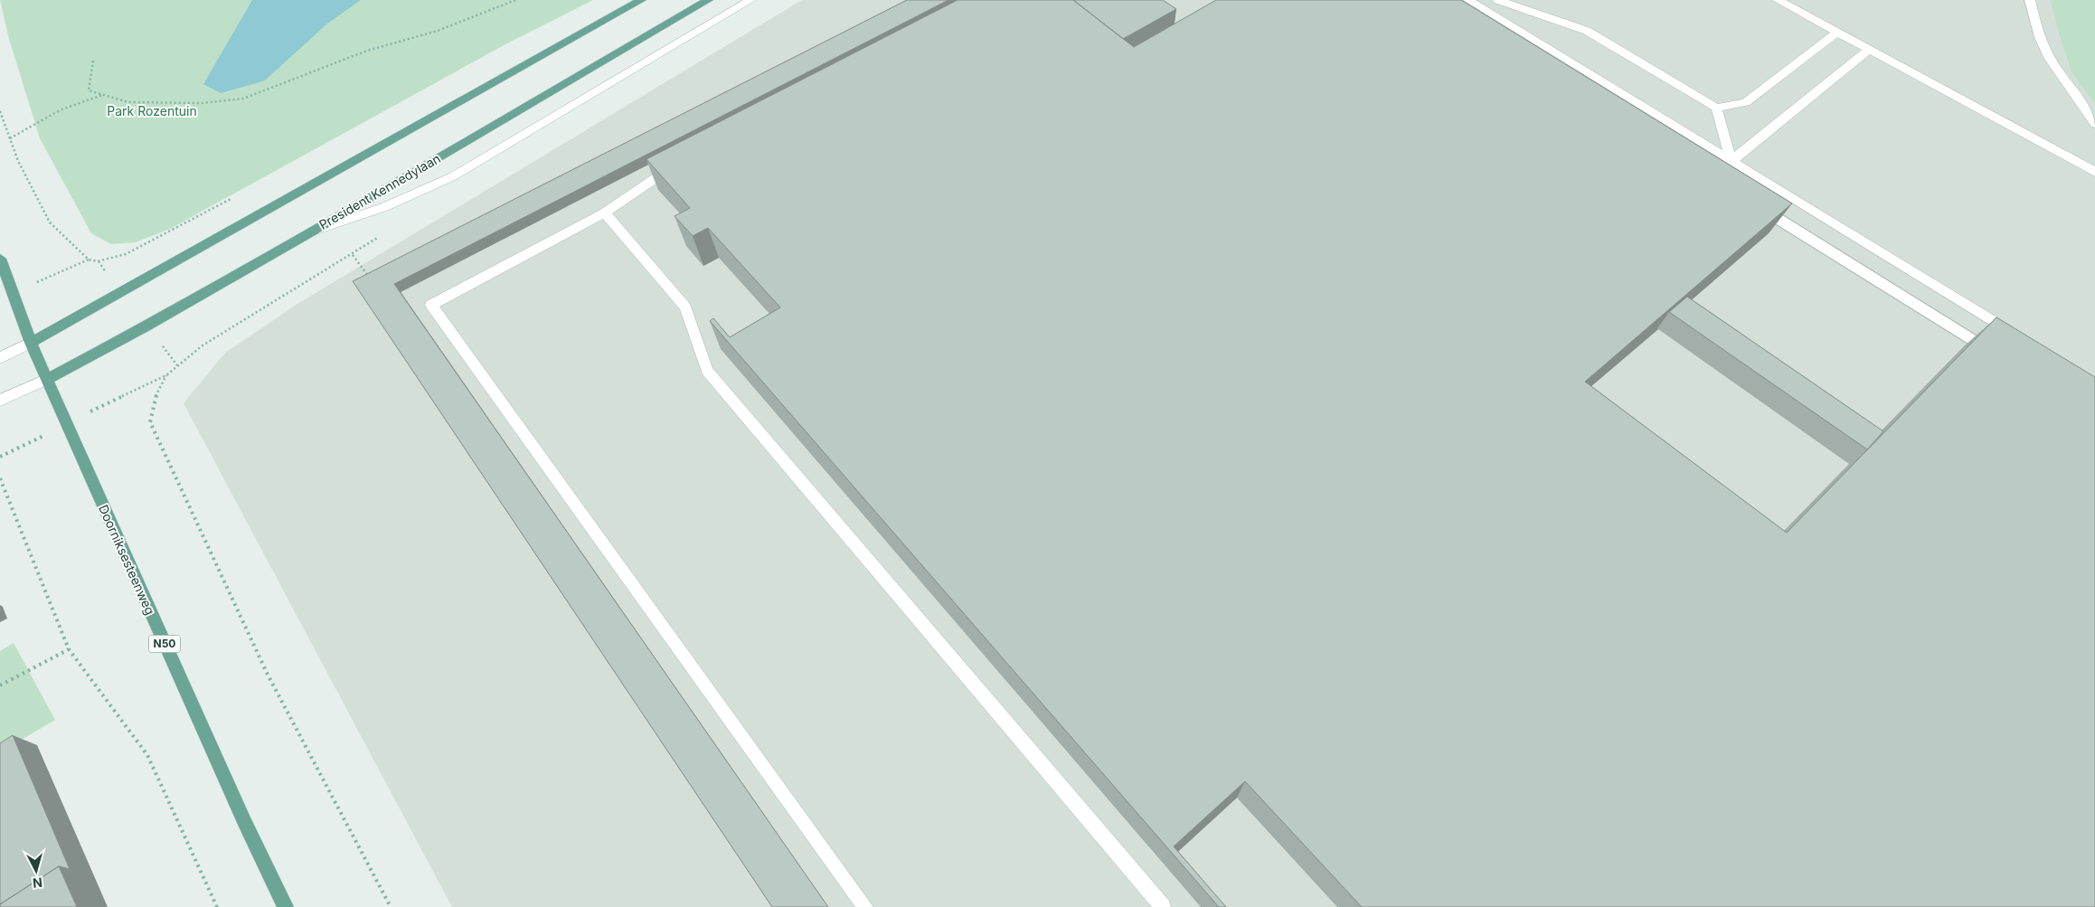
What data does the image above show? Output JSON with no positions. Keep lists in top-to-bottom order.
{
  "streets": {
    "main road": ["President Kennedylaan", "Doorniksesteenweg", "N50"]
  },
  "crossings": [
    ["President Kennedylaan", "Doorniksesteenweg"]
  ],
  "parks": ["Park Rozentuin"],
  "north": "bottom"
}
